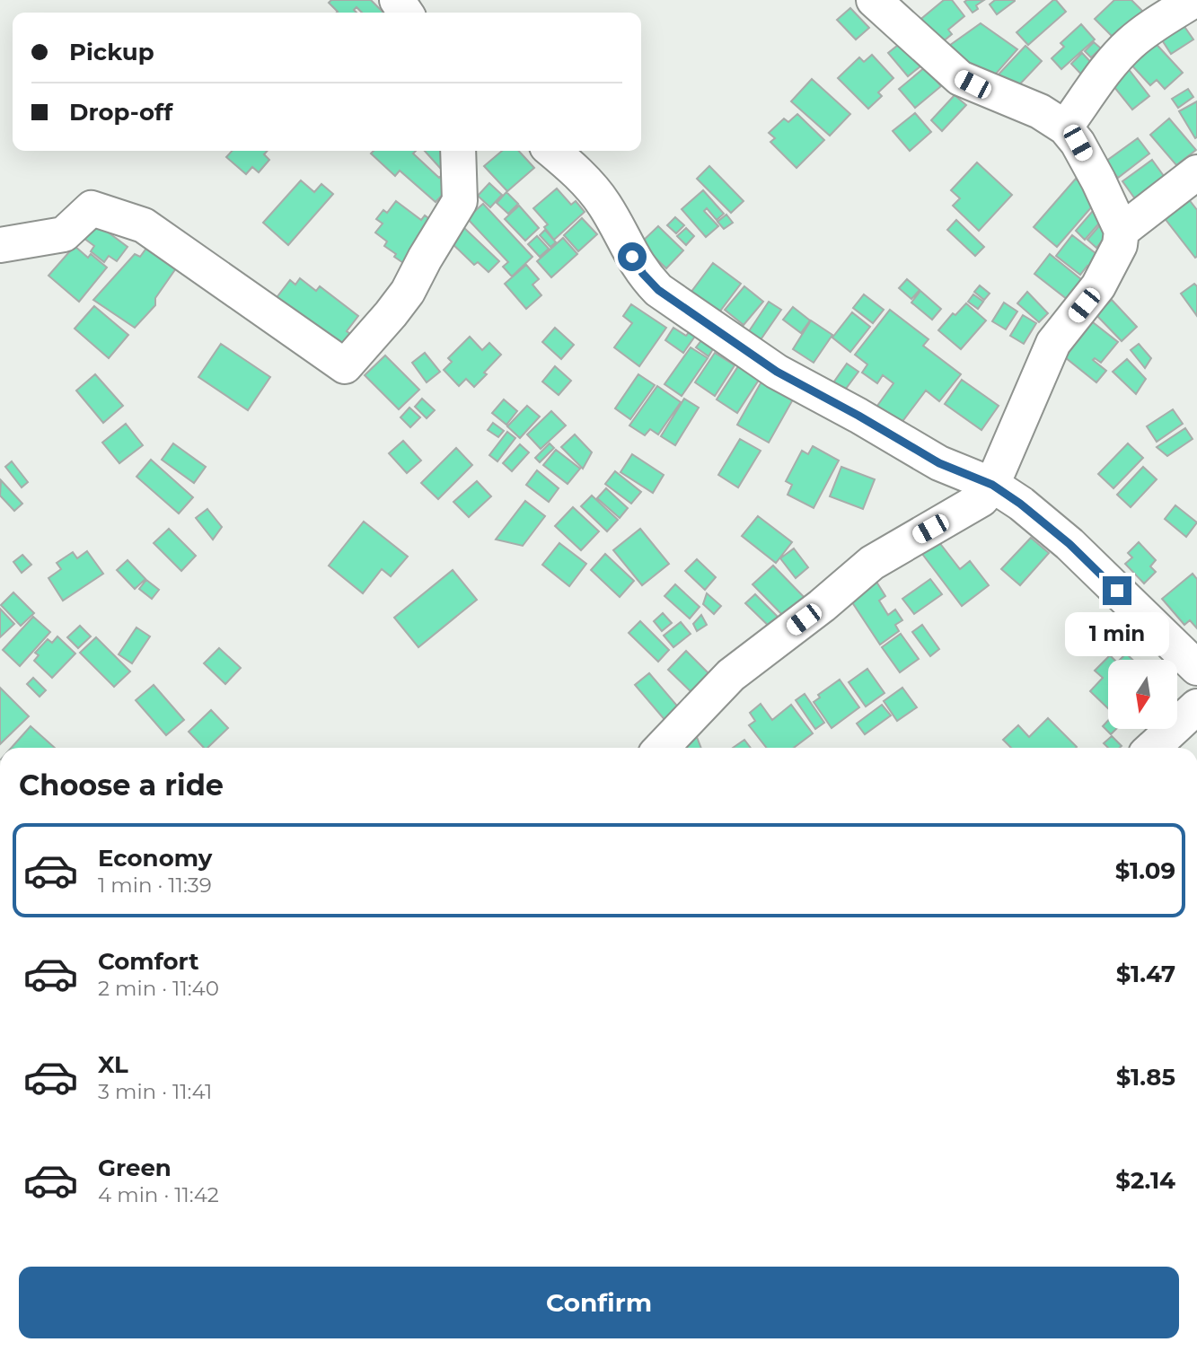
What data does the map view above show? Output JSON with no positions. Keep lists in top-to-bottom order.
{
  "north": "bottom",
  "page": {
    "banner": ["Pickup", "Drop-off"],
    "bubble": "1 min",
    "heading": "Choose a ride",
    "list": [
      {
        "name": "Economy",
        "note": "1 min · 11:39",
        "value": "$1.09"
      },
      {
        "name": "Comfort",
        "note": "2 min · 11:40",
        "value": "$1.47"
      },
      {
        "name": "XL",
        "note": "3 min · 11:41",
        "value": "$1.85"
      },
      {
        "name": "Green",
        "note": "4 min · 11:42",
        "value": "$2.14"
      }
    ],
    "buttons": "Confirm"
  }
}
